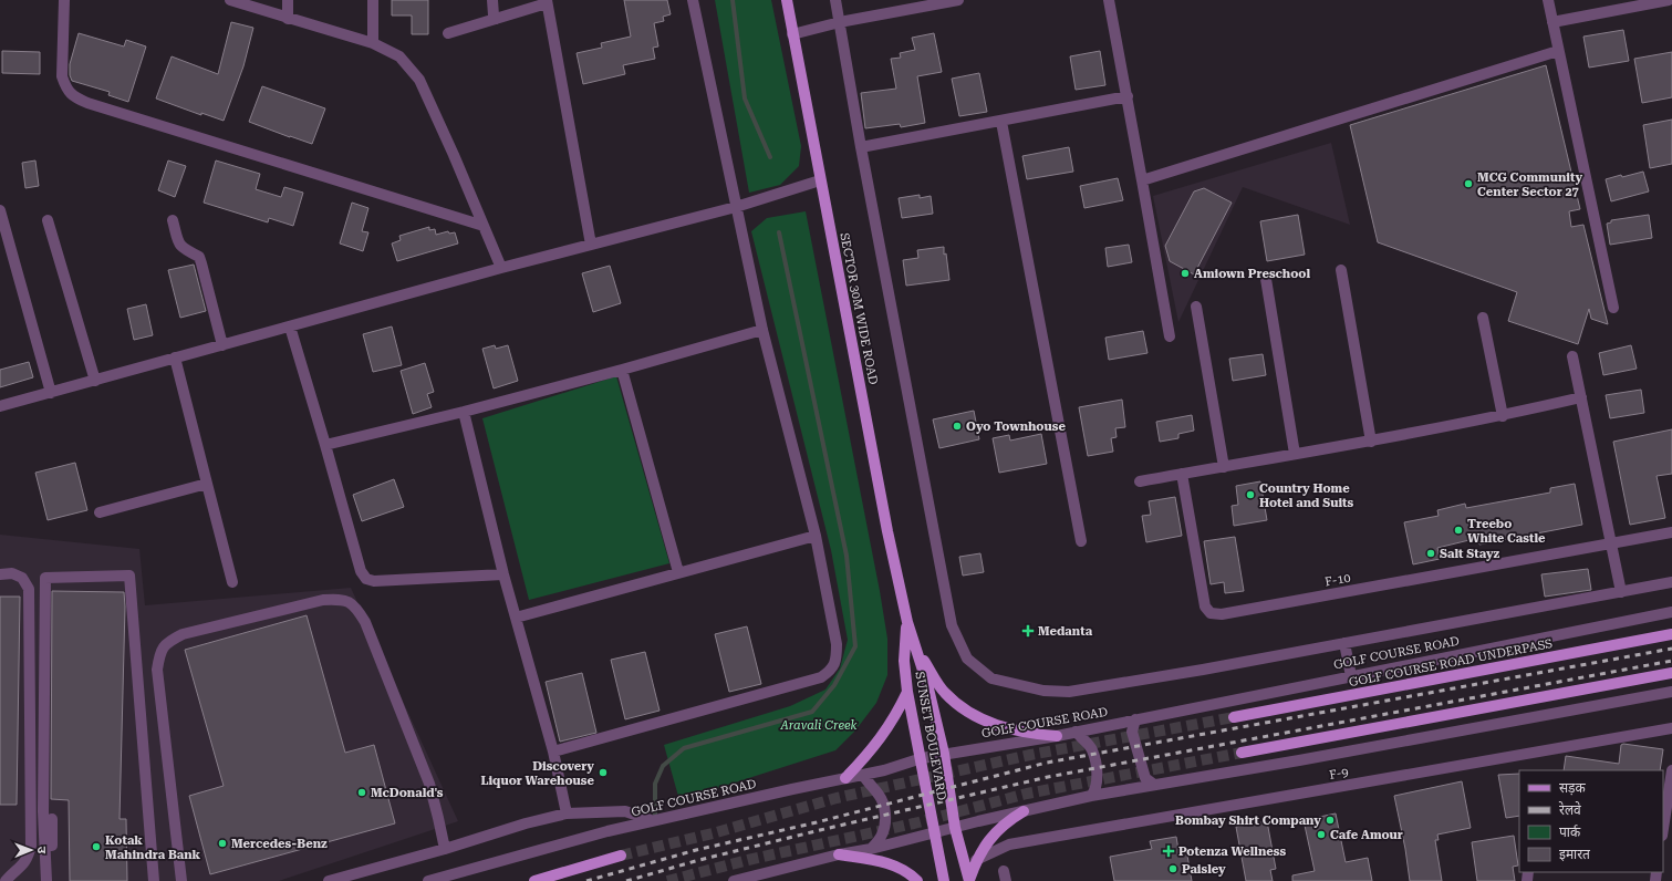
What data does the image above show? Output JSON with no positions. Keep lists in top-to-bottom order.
{
  "streets": {
    "main road": ["SECTOR 30M WIDE ROAD", "GOLF COURSE ROAD UNDERPASS", "SUNSET BOULEVARD"],
    "street": ["F-10", "GOLF COURSE ROAD", "F-9"]
  },
  "crossings": [
    ["SECTOR 30M WIDE ROAD", "SUNSET BOULEVARD"],
    ["GOLF COURSE ROAD", "SUNSET BOULEVARD"]
  ],
  "parks": ["Aravali Creek"],
  "places": {
    "other": [
      "MCG Community Center Sector 27",
      "Amiown Preschool",
      "Oyo Townhouse",
      "Country Home Hotel and Suits",
      "Treebo White Castle",
      "Salt Stayz",
      "Discovery Liquor Warehouse",
      "McDonald's",
      "Bombay Shirt Company",
      "Cafe Amour",
      "Mercedes-Benz",
      "Kotak Mahindra Bank",
      "Paisley"
    ],
    "health": ["Medanta", "Potenza Wellness"]
  },
  "legend": [
    "सड़क",
    "रेलवे",
    "पार्क",
    "इमारत"
  ],
  "north": "right"
}
